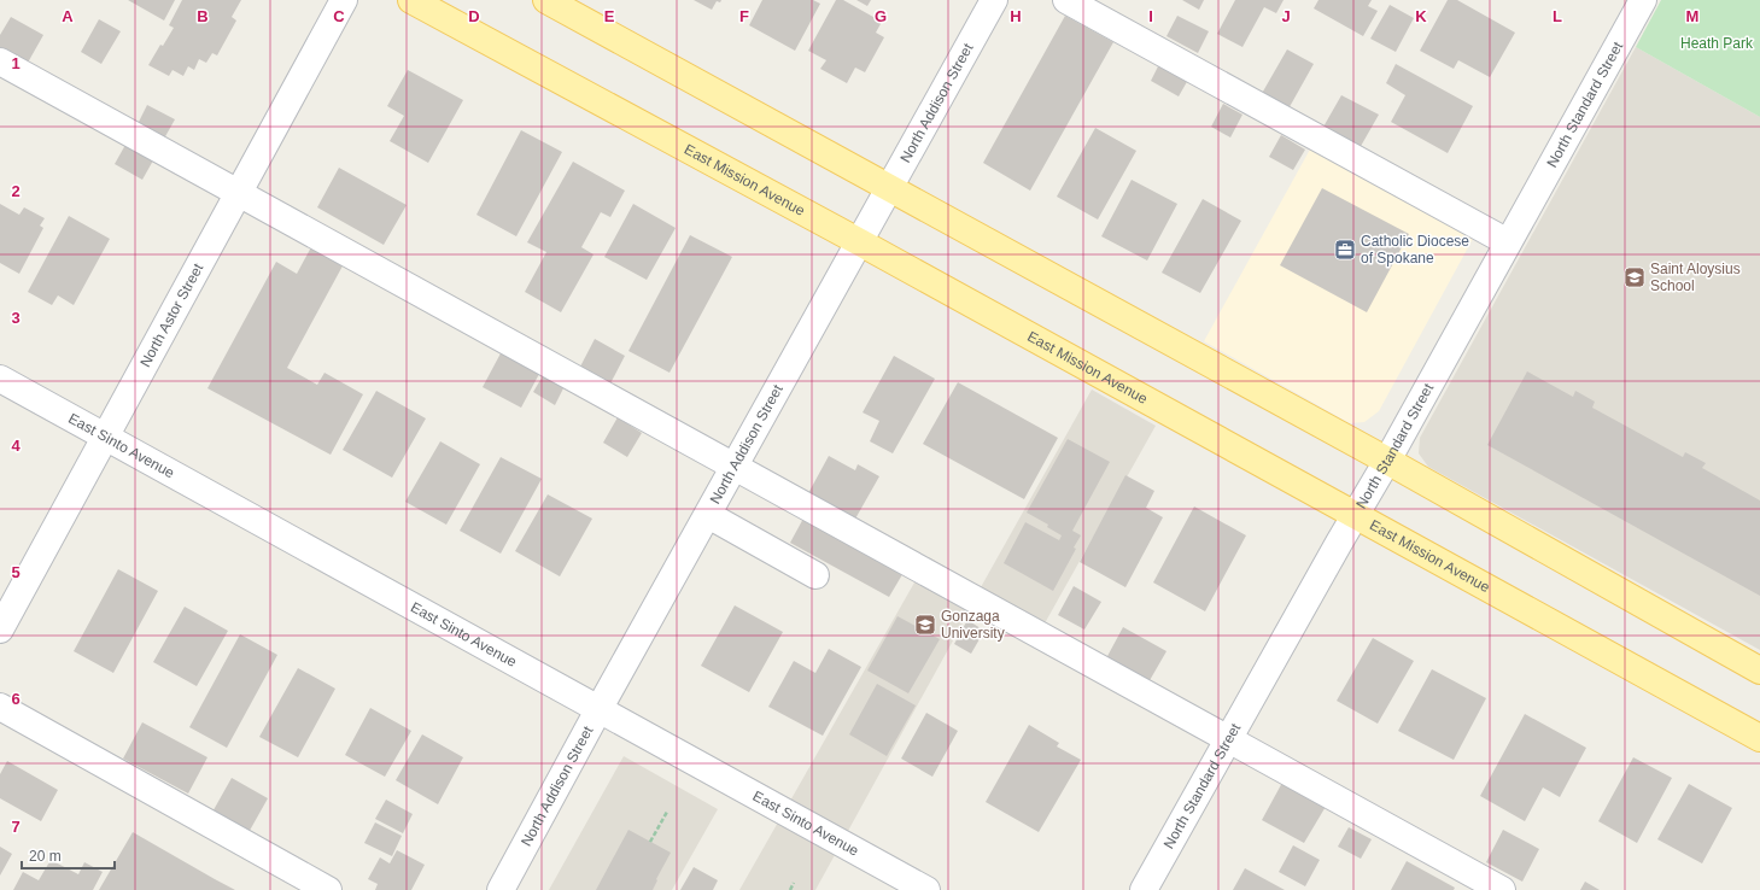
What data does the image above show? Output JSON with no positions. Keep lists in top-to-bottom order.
{
  "streets": {
    "main road": ["East Mission Avenue"],
    "street": [
      "North Addison Street",
      "North Standard Street",
      "North Astor Street",
      "East Sinto Avenue"
    ]
  },
  "crossings": [
    ["North Addison Street", "East Mission Avenue"],
    ["North Addison Street", "East Sinto Avenue"],
    ["North Standard Street", "East Mission Avenue"],
    ["North Astor Street", "East Sinto Avenue"]
  ],
  "parks": ["Heath Park"],
  "places": {
    "office": ["Catholic Diocese of Spokane"],
    "school or university": ["Saint Aloysius School", "Gonzaga University"]
  },
  "scale_bar": "20 m",
  "grid": {
    "columns": [
      "A",
      "B",
      "C",
      "D",
      "E",
      "F",
      "G",
      "H",
      "I",
      "J",
      "K",
      "L",
      "M"
    ],
    "rows": [
      "1",
      "2",
      "3",
      "4",
      "5",
      "6",
      "7"
    ]
  }
}
